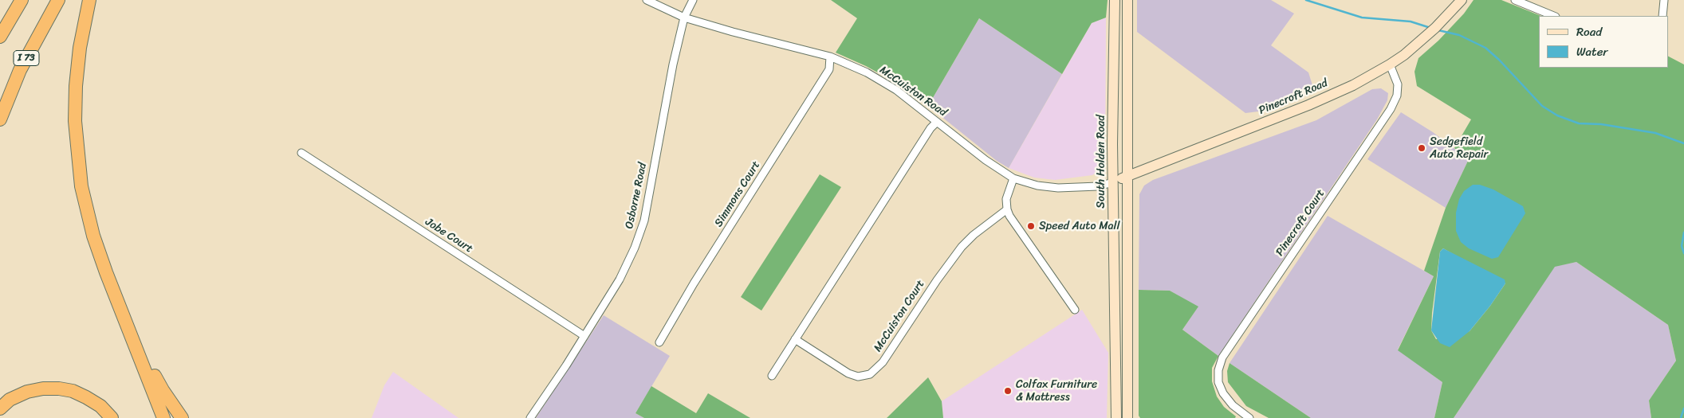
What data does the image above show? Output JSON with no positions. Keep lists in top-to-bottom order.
{
  "streets": {
    "highway": ["I 73"],
    "main road": ["Pinecroft Road", "South Holden Road"],
    "street": [
      "McCuiston Road",
      "Simmons Court",
      "Osborne Road",
      "Pinecroft Court",
      "Jobe Court",
      "McCuiston Court"
    ]
  },
  "crossings": [
    ["McCuiston Road", "Pinecroft Road"],
    ["McCuiston Road", "South Holden Road"],
    ["McCuiston Road", "Simmons Court"],
    ["McCuiston Road", "Osborne Road"],
    ["Pinecroft Road", "South Holden Road"],
    ["Pinecroft Road", "Pinecroft Court"],
    ["Osborne Road", "Jobe Court"]
  ],
  "places": ["Sedgefield Auto Repair", "Speed Auto Mall", "Colfax Furniture & Mattress"],
  "legend": ["Road", "Water"]
}
